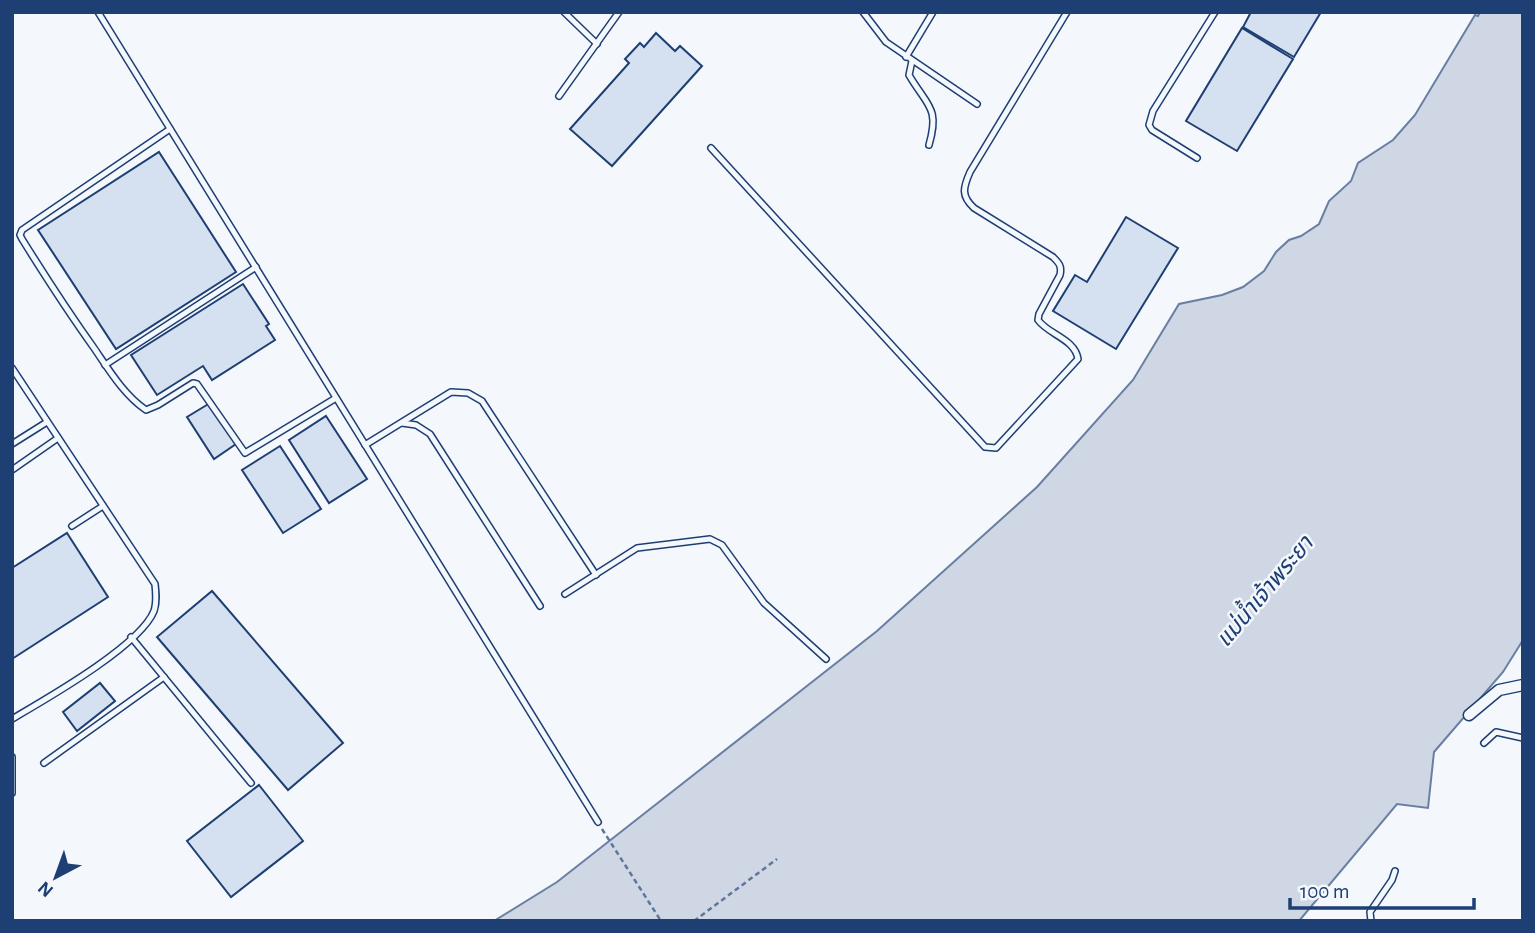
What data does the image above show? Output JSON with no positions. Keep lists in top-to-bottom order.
{
  "water": ["แม่น้ำเจ้าพระยา"],
  "scale_bar": "100 m",
  "north": "bottom left"
}
